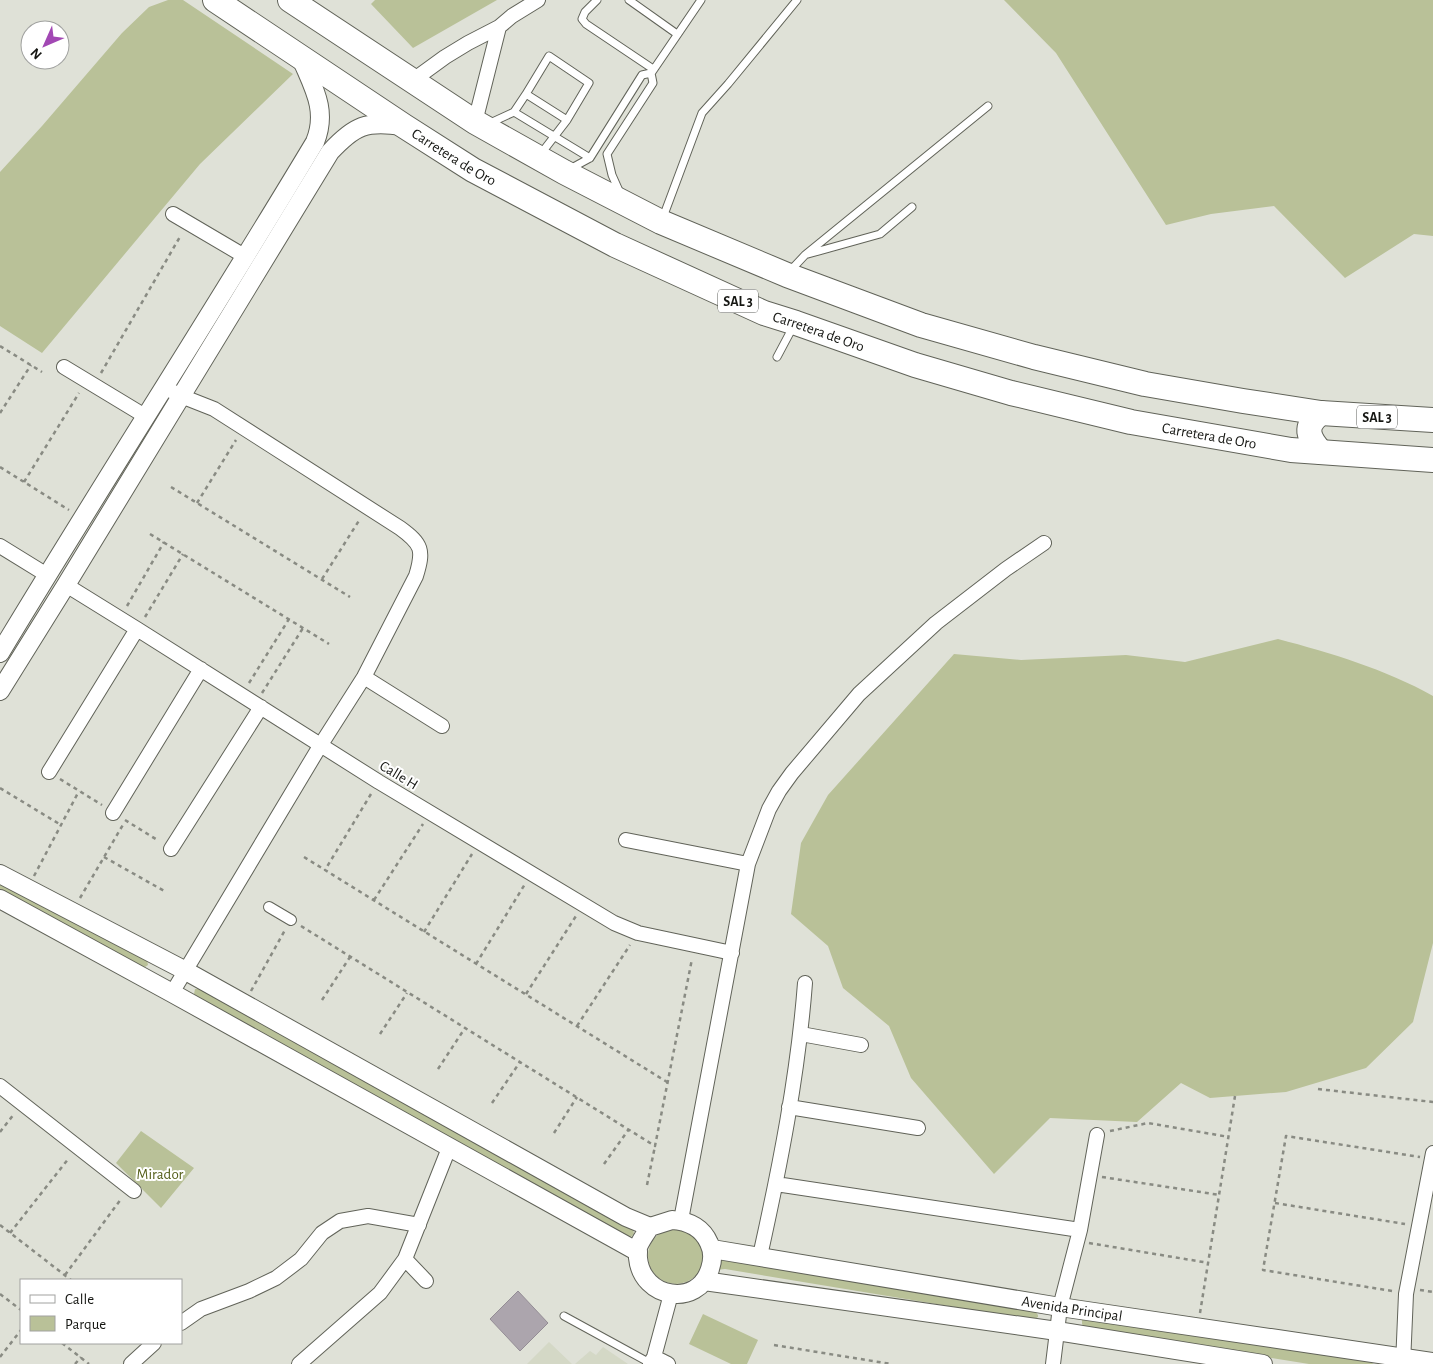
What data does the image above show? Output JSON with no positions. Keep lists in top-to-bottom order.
{
  "streets": {
    "highway": ["Carretera de Oro", "SAL 3"],
    "street": ["Calle H", "Avenida Principal"]
  },
  "parks": ["Mirador"],
  "legend": ["Calle", "Parque"],
  "north": "bottom left"
}
